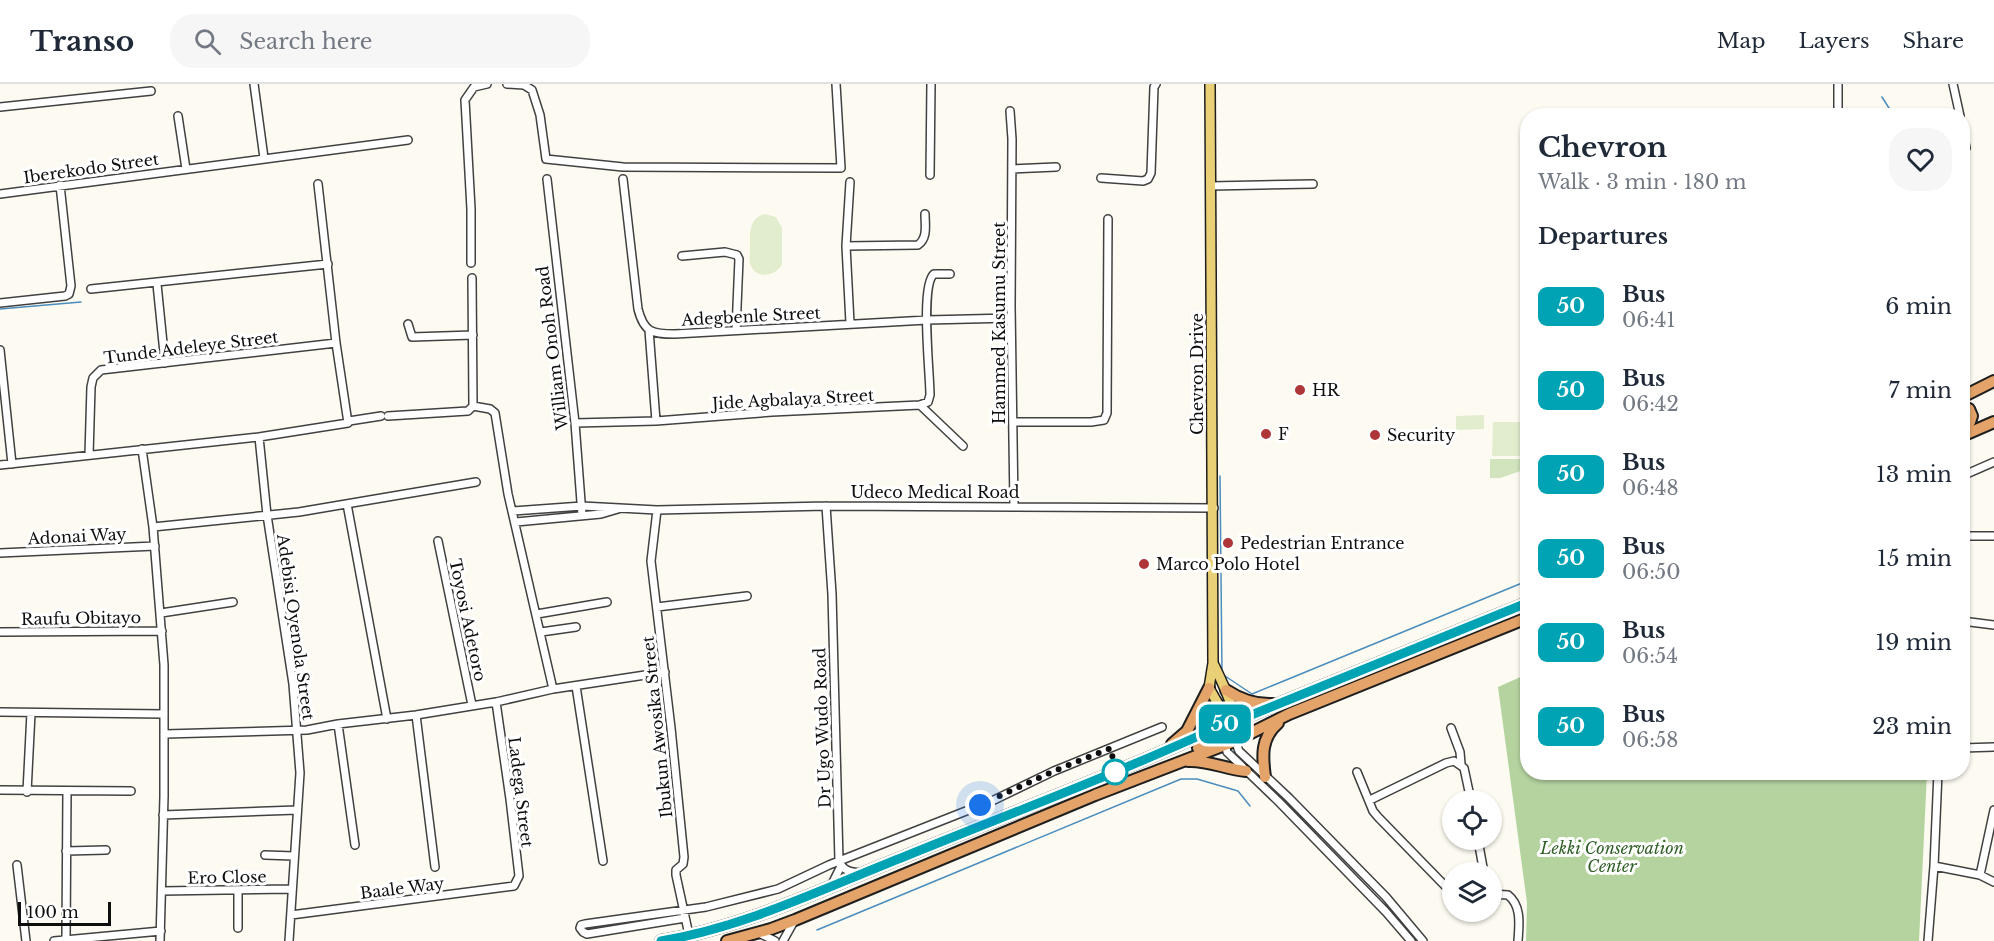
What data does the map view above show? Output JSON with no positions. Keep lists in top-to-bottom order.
{
  "streets": {
    "main road": ["Chevron Drive"],
    "street": [
      "Iberekodo Street",
      "Adegbenle Street",
      "Hammed Kasumu Street",
      "Tunde Adeleye Street",
      "William Onoh Road",
      "Jide Agbalaya Street",
      "Udeco Medical Road",
      "Adonai Way",
      "Raufu Obitayo",
      "Toyosi Adetoro",
      "Adebisi Oyenola Street",
      "Ibukun Awosika Street",
      "Dr Ugo Wudo Road",
      "Ladega Street",
      "Ero Close",
      "Baale Way"
    ]
  },
  "crossings": [
    ["Adegbenle Street", "Hammed Kasumu Street"],
    ["Hammed Kasumu Street", "Udeco Medical Road"],
    ["William Onoh Road", "Jide Agbalaya Street"],
    ["Chevron Drive", "Udeco Medical Road"],
    ["Udeco Medical Road", "Ibukun Awosika Street"],
    ["Udeco Medical Road", "Dr Ugo Wudo Road"],
    ["Adebisi Oyenola Street", "Ero Close"],
    ["Adebisi Oyenola Street", "Baale Way"],
    ["Ladega Street", "Baale Way"]
  ],
  "parks": ["Lekki Conservation Center"],
  "places": [
    "HR",
    "F",
    "Security",
    "Pedestrian Entrance",
    "Marco Polo Hotel"
  ],
  "lines": ["bus line 50"],
  "scale_bar": "100 m",
  "page": {
    "header": "Transo",
    "search": "Search here",
    "nav": ["Map", "Layers", "Share"],
    "on_map": "50",
    "heading": [
      ["Chevron", "Walk · 3 min · 180 m"],
      "Departures"
    ],
    "list": [
      {
        "mark": "50",
        "name": "Bus",
        "note": "06:41",
        "value": "6 min"
      },
      {
        "mark": "50",
        "name": "Bus",
        "note": "06:42",
        "value": "7 min"
      },
      {
        "mark": "50",
        "name": "Bus",
        "note": "06:48",
        "value": "13 min"
      },
      {
        "mark": "50",
        "name": "Bus",
        "note": "06:50",
        "value": "15 min"
      },
      {
        "mark": "50",
        "name": "Bus",
        "note": "06:54",
        "value": "19 min"
      },
      {
        "mark": "50",
        "name": "Bus",
        "note": "06:58",
        "value": "23 min"
      }
    ],
    "scale": "100 m"
  }
}
